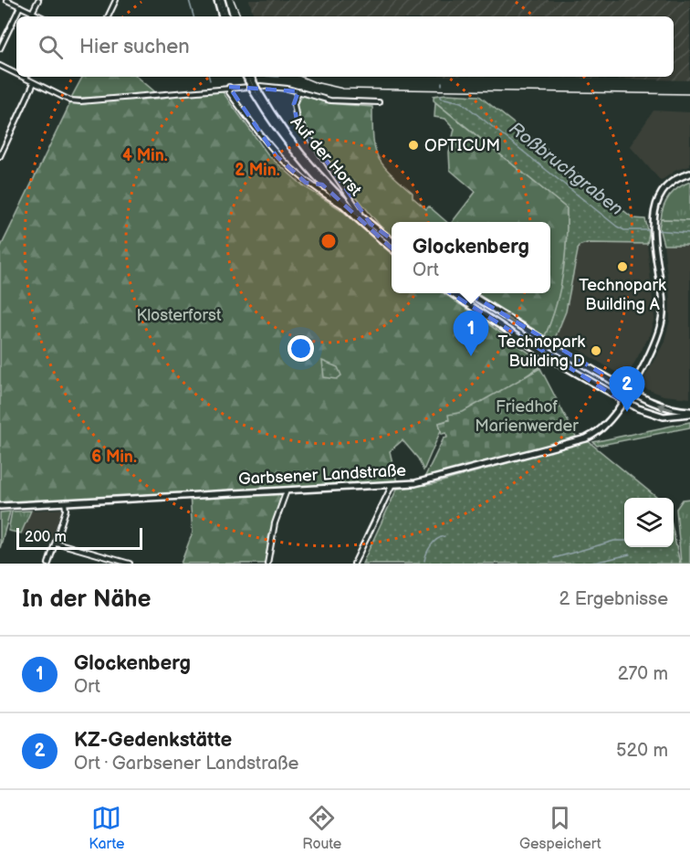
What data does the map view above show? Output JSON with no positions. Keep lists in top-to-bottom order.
{
  "streets": {
    "street": ["Auf der Horst", "Garbsener Landstraße"]
  },
  "water": ["Roßbruchgraben"],
  "parks": ["Klosterforst", "Friedhof Marienwerder"],
  "places": ["OPTICUM", "Technopark Building A", "Technopark Building D"],
  "scale_bar": "200 m",
  "page": {
    "search": "Hier suchen",
    "popup": ["Glockenberg", "Ort"],
    "pins": ["1", "2"],
    "scale": "200 m",
    "heading": ["In der Nähe", "2 Ergebnisse"],
    "list": [
      {
        "mark": "1",
        "name": "Glockenberg",
        "note": "Ort",
        "value": "270 m"
      },
      {
        "mark": "2",
        "name": "KZ-Gedenkstätte",
        "note": "Ort · Garbsener Landstraße",
        "value": "520 m"
      }
    ],
    "nav": ["Karte", "Route", "Gespeichert"]
  },
  "rings": ["4 Min.", "2 Min.", "6 Min."]
}
